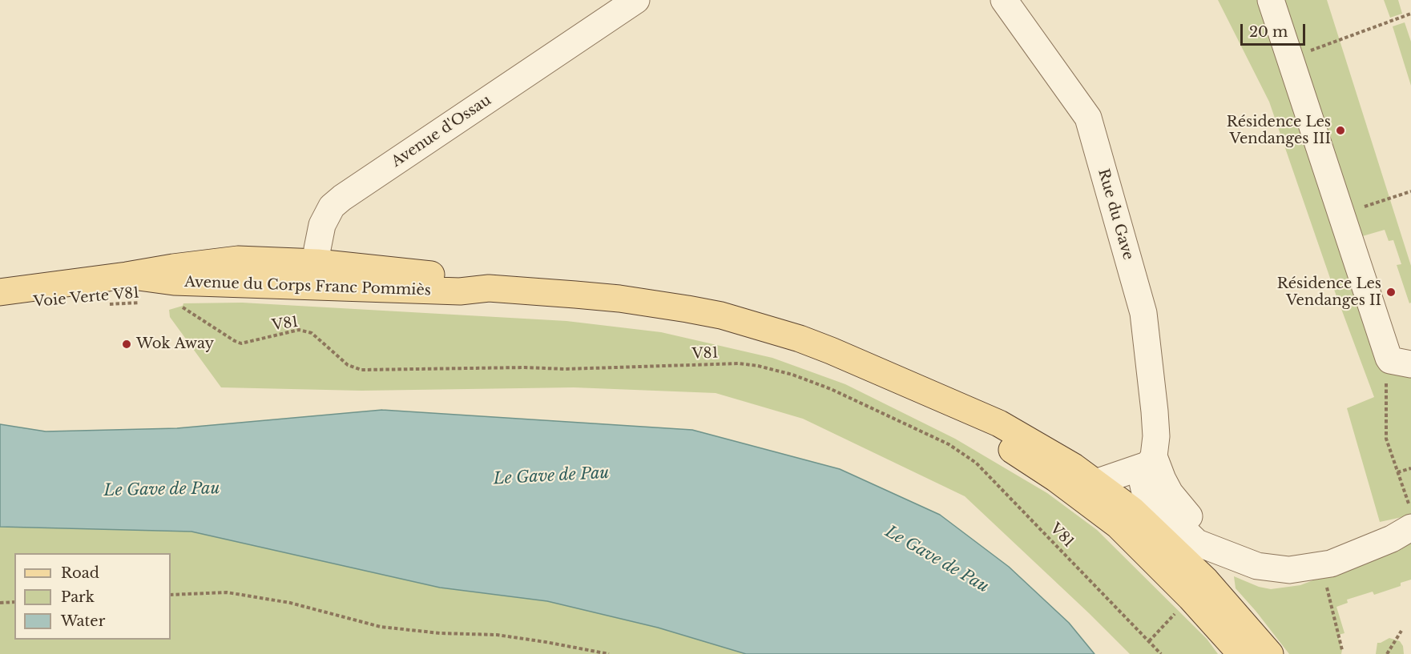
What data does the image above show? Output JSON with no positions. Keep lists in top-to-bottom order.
{
  "streets": {
    "main road": ["Avenue du Corps Franc Pommiès"],
    "street": ["Avenue d'Ossau", "Rue du Gave"],
    "path": ["Voie Verte V81", "V81"]
  },
  "crossings": [
    ["Avenue d'Ossau", "Avenue du Corps Franc Pommiès"]
  ],
  "water": ["Le Gave de Pau"],
  "places": ["Résidence Les Vendanges III", "Résidence Les Vendanges II", "Wok Away"],
  "legend": ["Road", "Park", "Water"],
  "scale_bar": "20 m"
}
